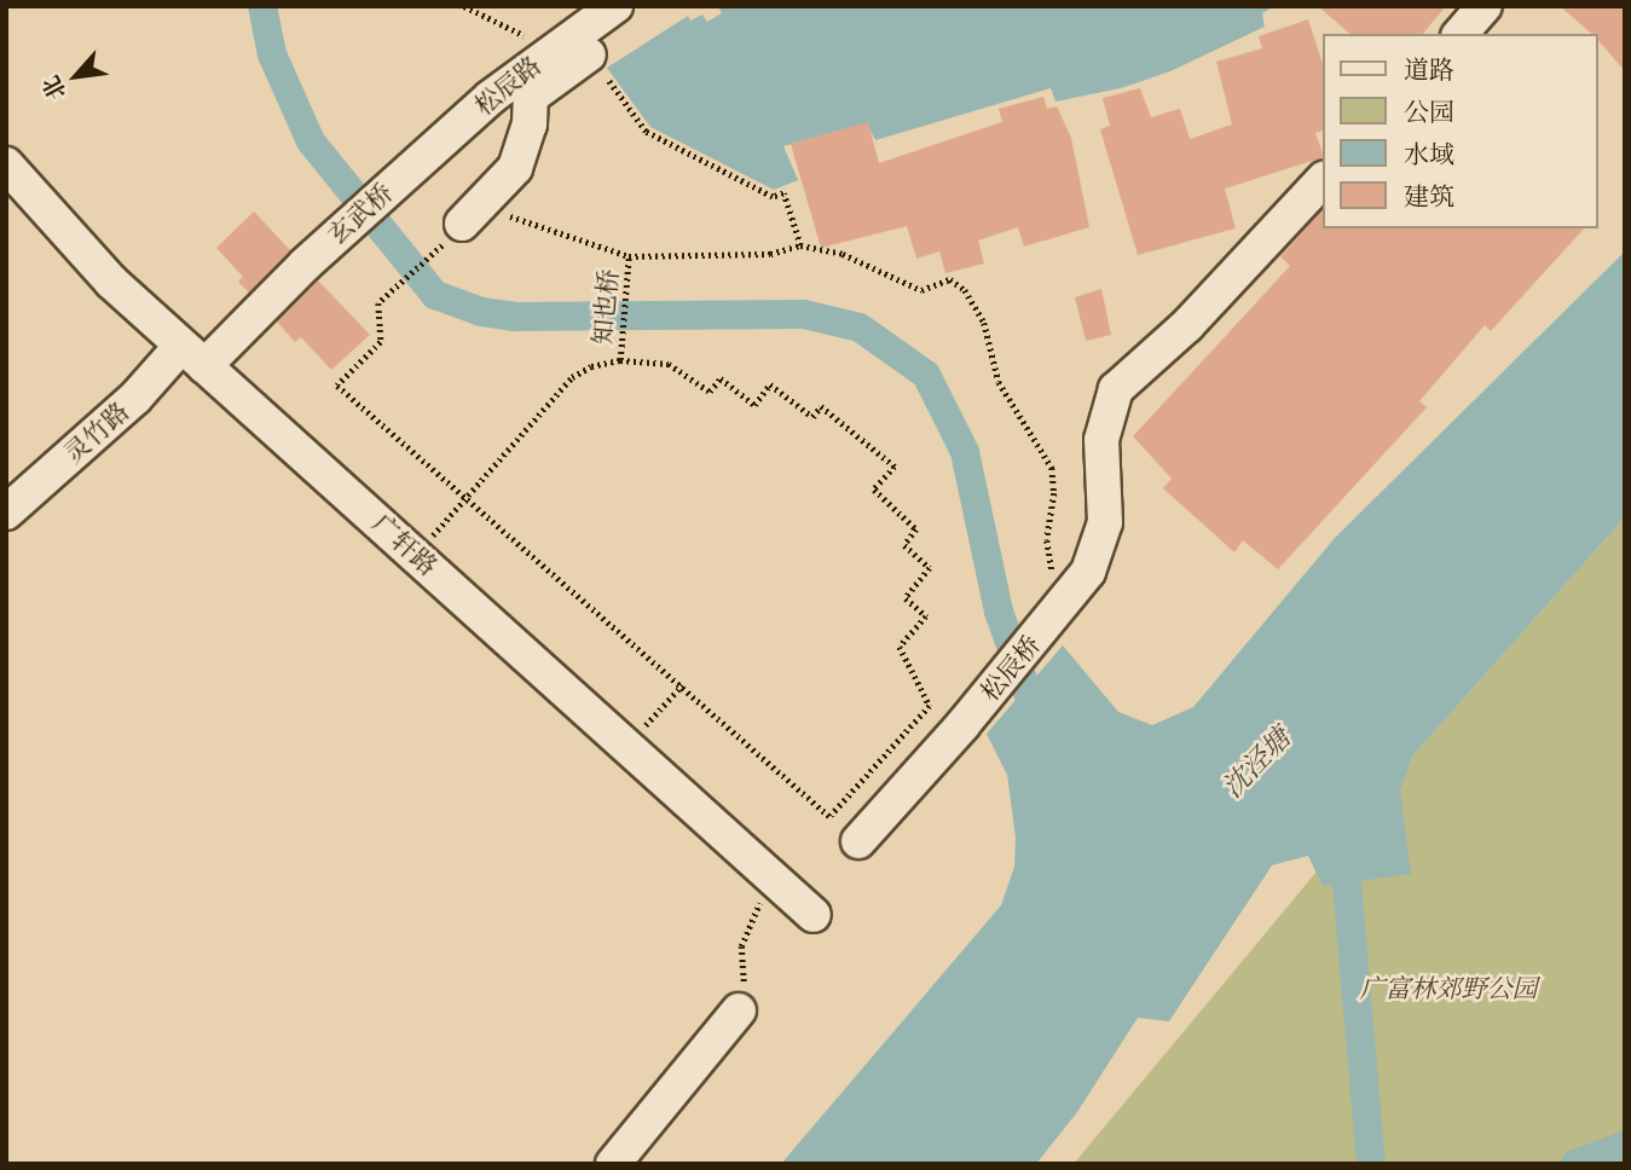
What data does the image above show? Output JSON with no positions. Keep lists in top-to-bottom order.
{
  "streets": {
    "street": [
      "松辰路",
      "玄武桥",
      "灵竹路",
      "广轩路",
      "松辰桥"
    ],
    "path": ["知也桥"]
  },
  "crossings": [
    ["松辰路", "玄武桥"],
    ["玄武桥", "灵竹路"],
    ["玄武桥", "广轩路"],
    ["灵竹路", "广轩路"]
  ],
  "water": ["沈泾塘"],
  "parks": ["广富林郊野公园"],
  "legend": [
    "道路",
    "公园",
    "水域",
    "建筑"
  ],
  "north": "bottom left"
}
